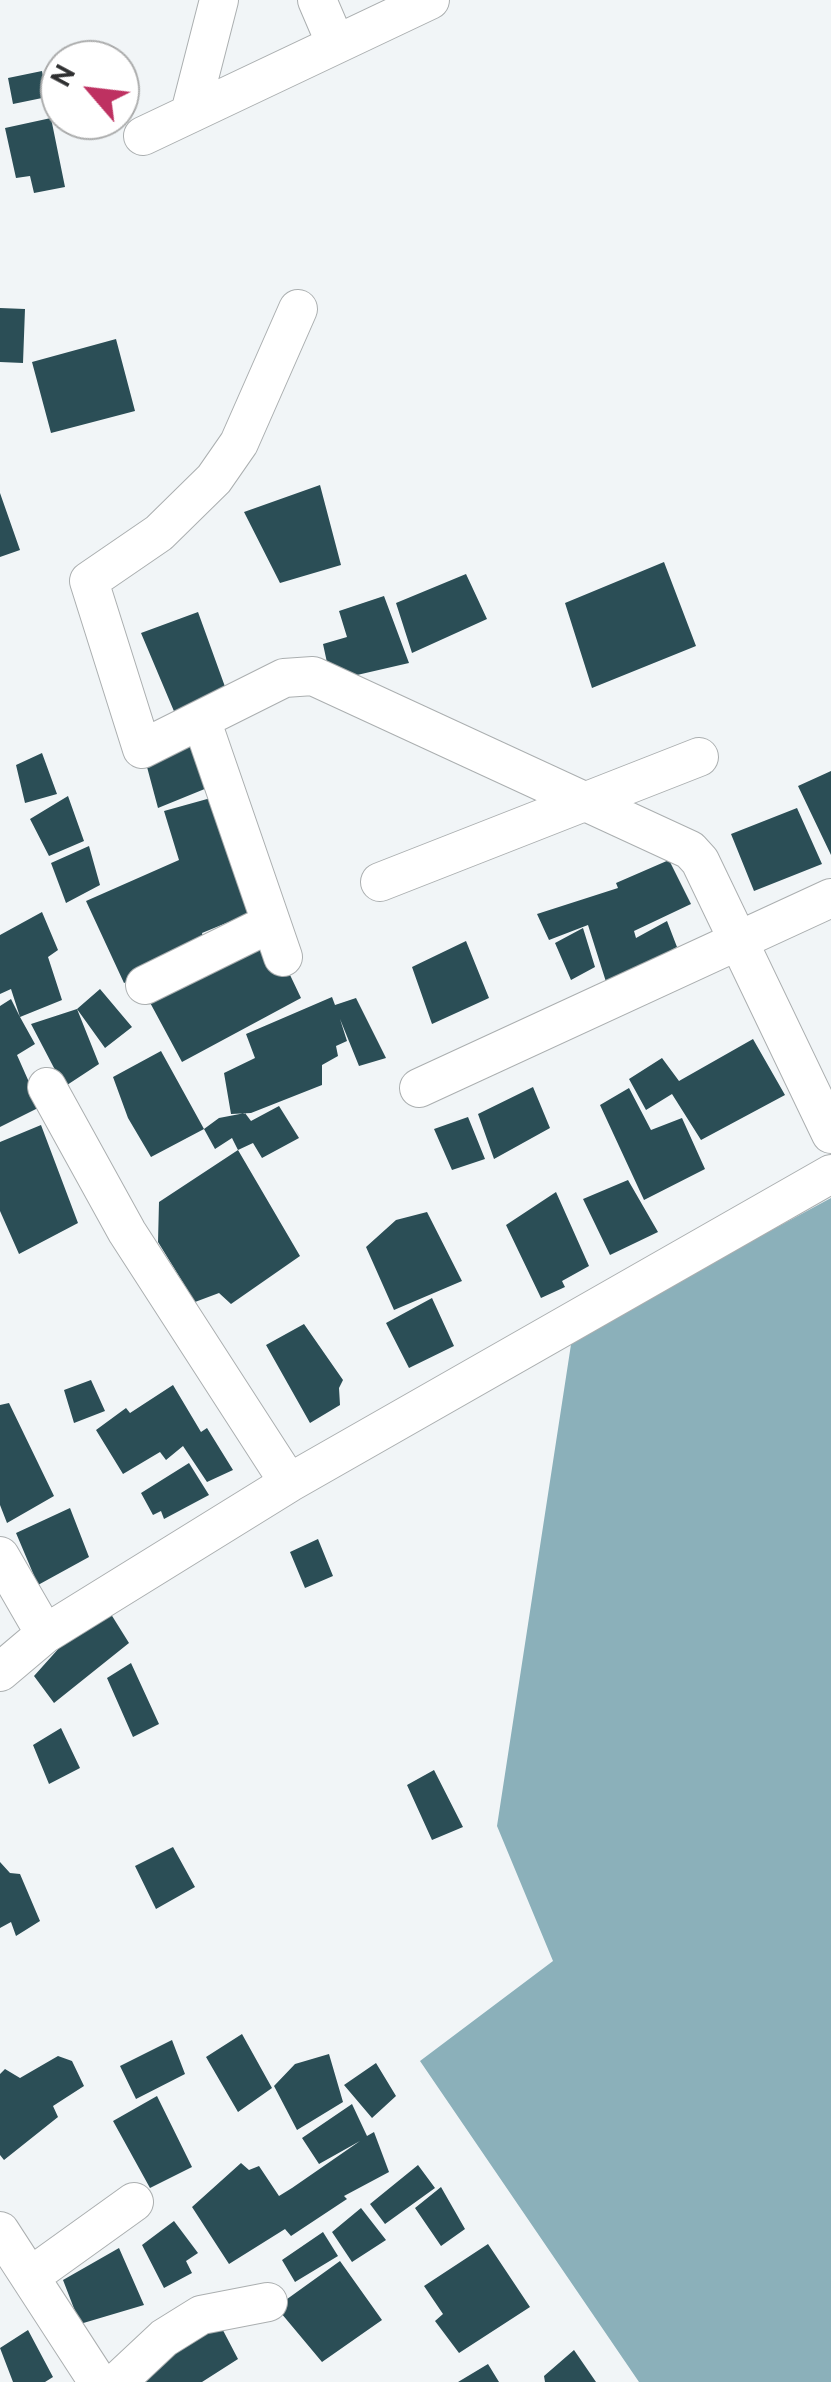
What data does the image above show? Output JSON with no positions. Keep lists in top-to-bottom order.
{
  "north": "top left"
}
